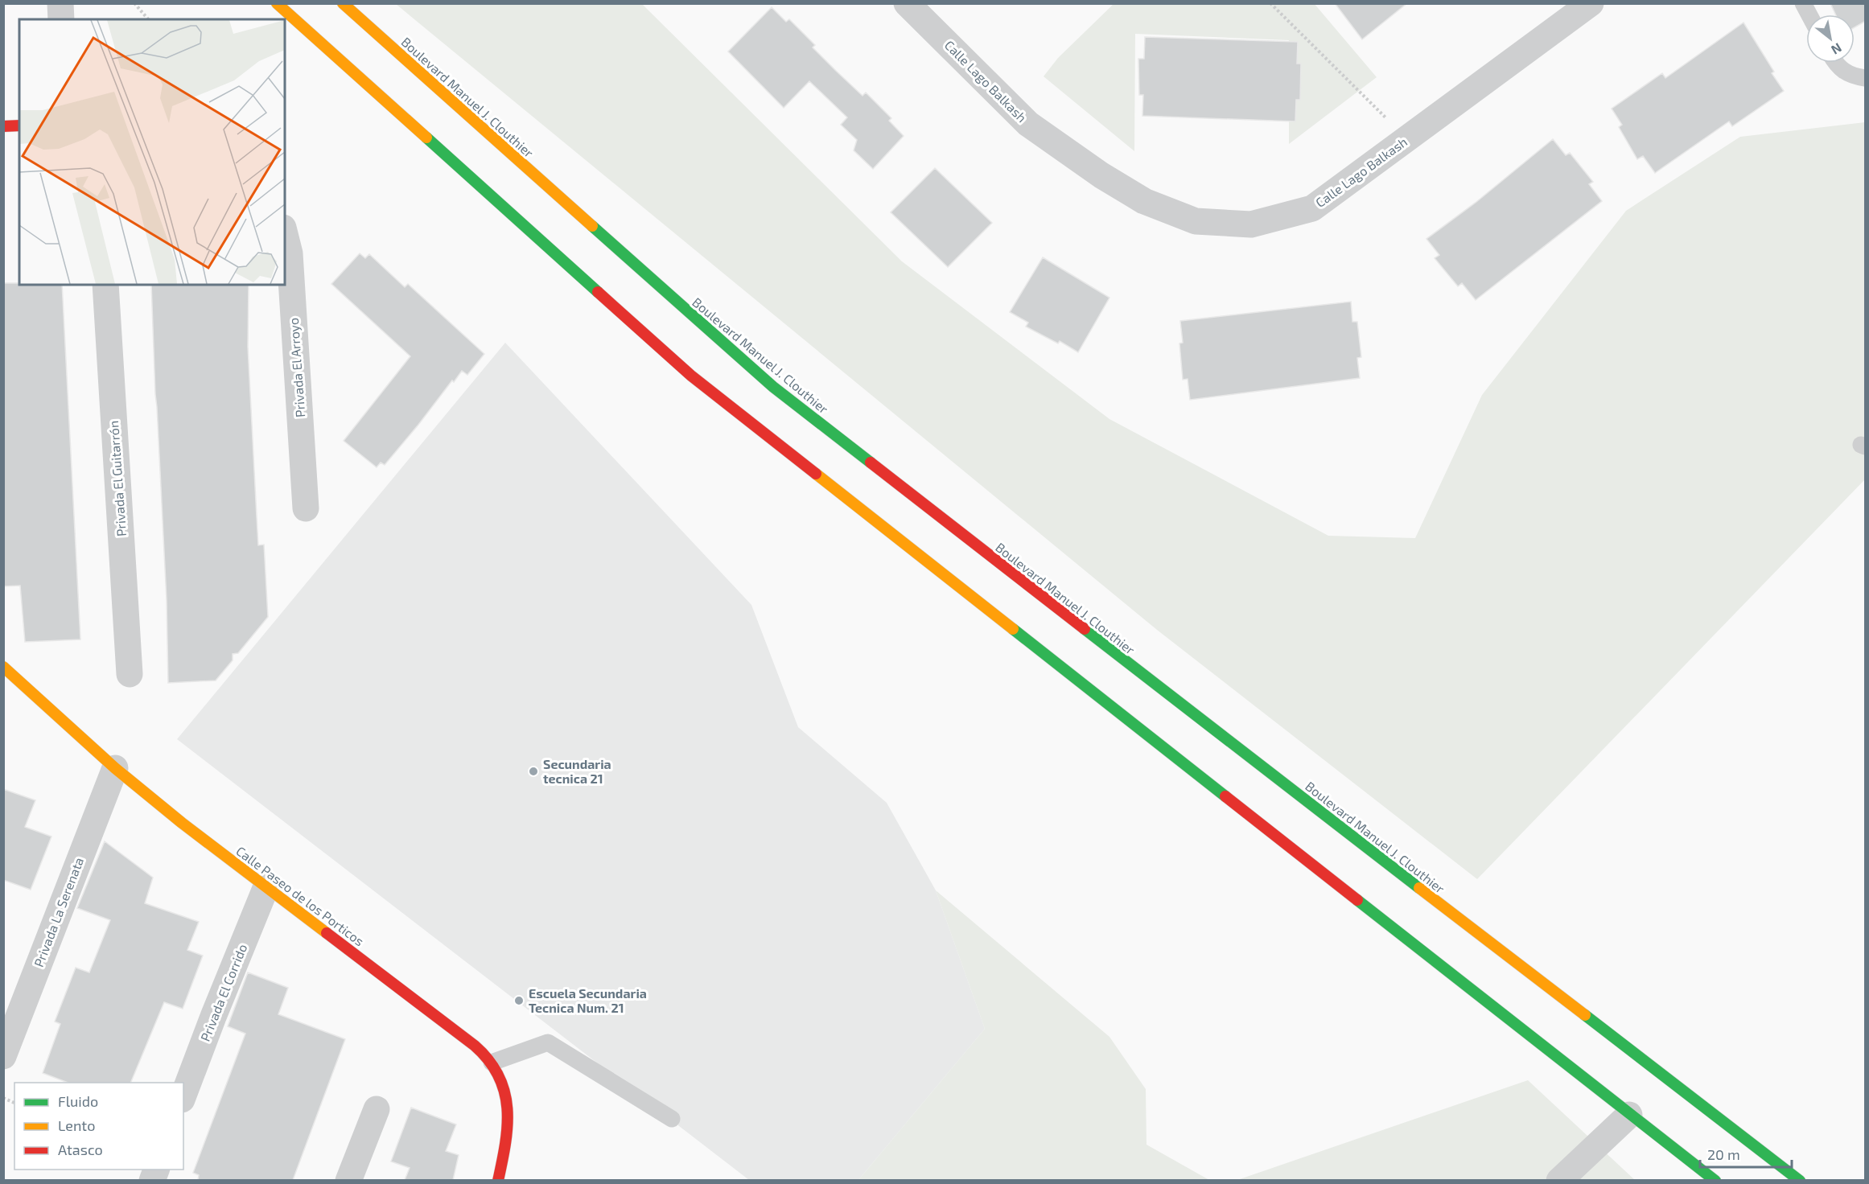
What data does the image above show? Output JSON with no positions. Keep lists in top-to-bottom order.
{
  "streets": {
    "main road": ["Boulevard Manuel J. Clouthier", "Calle Paseo de los Porticos"],
    "street": [
      "Calle Lago Balkash",
      "Privada El Arroyo",
      "Privada El Guitarrón",
      "Privada La Serenata",
      "Privada El Corrido"
    ]
  },
  "crossings": [
    ["Calle Paseo de los Porticos", "Privada La Serenata"],
    ["Calle Paseo de los Porticos", "Privada El Corrido"]
  ],
  "places": ["Secundaria tecnica 21", "Escuela Secundaria Tecnica Num. 21"],
  "legend": ["Fluido", "Lento", "Atasco"],
  "scale_bar": "20 m",
  "north": "bottom right"
}
